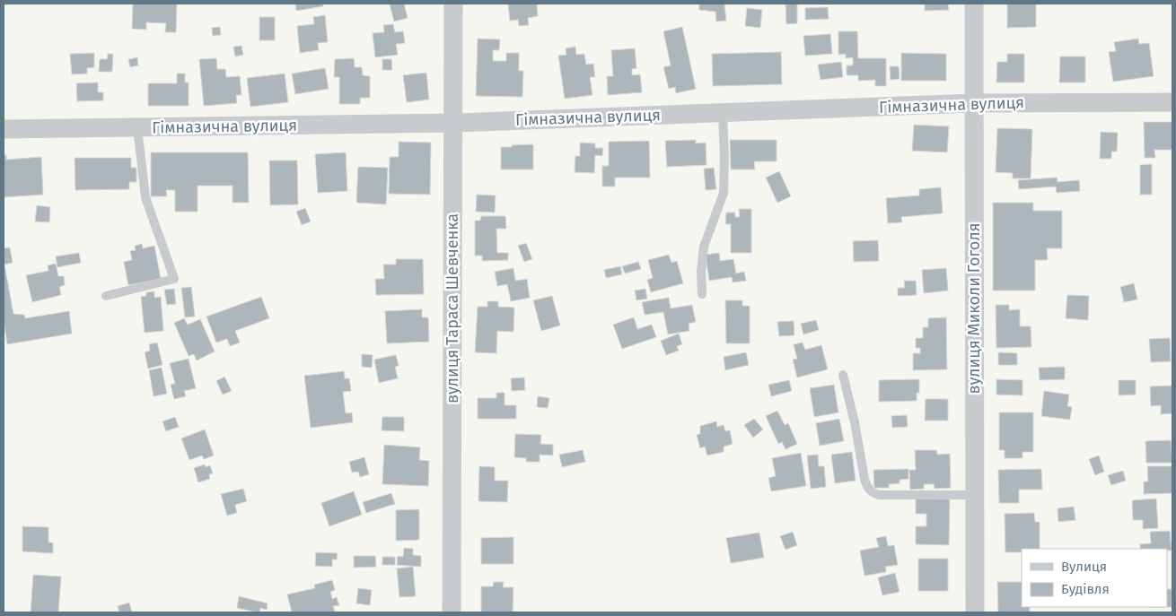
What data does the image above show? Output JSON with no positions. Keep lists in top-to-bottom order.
{
  "streets": {
    "street": ["Гімназична вулиця", "вулиця Тараса Шевченка", "вулиця Миколи Гоголя"]
  },
  "crossings": [
    ["Гімназична вулиця", "вулиця Тараса Шевченка"],
    ["Гімназична вулиця", "вулиця Миколи Гоголя"]
  ],
  "legend": ["Вулиця", "Будівля"]
}
